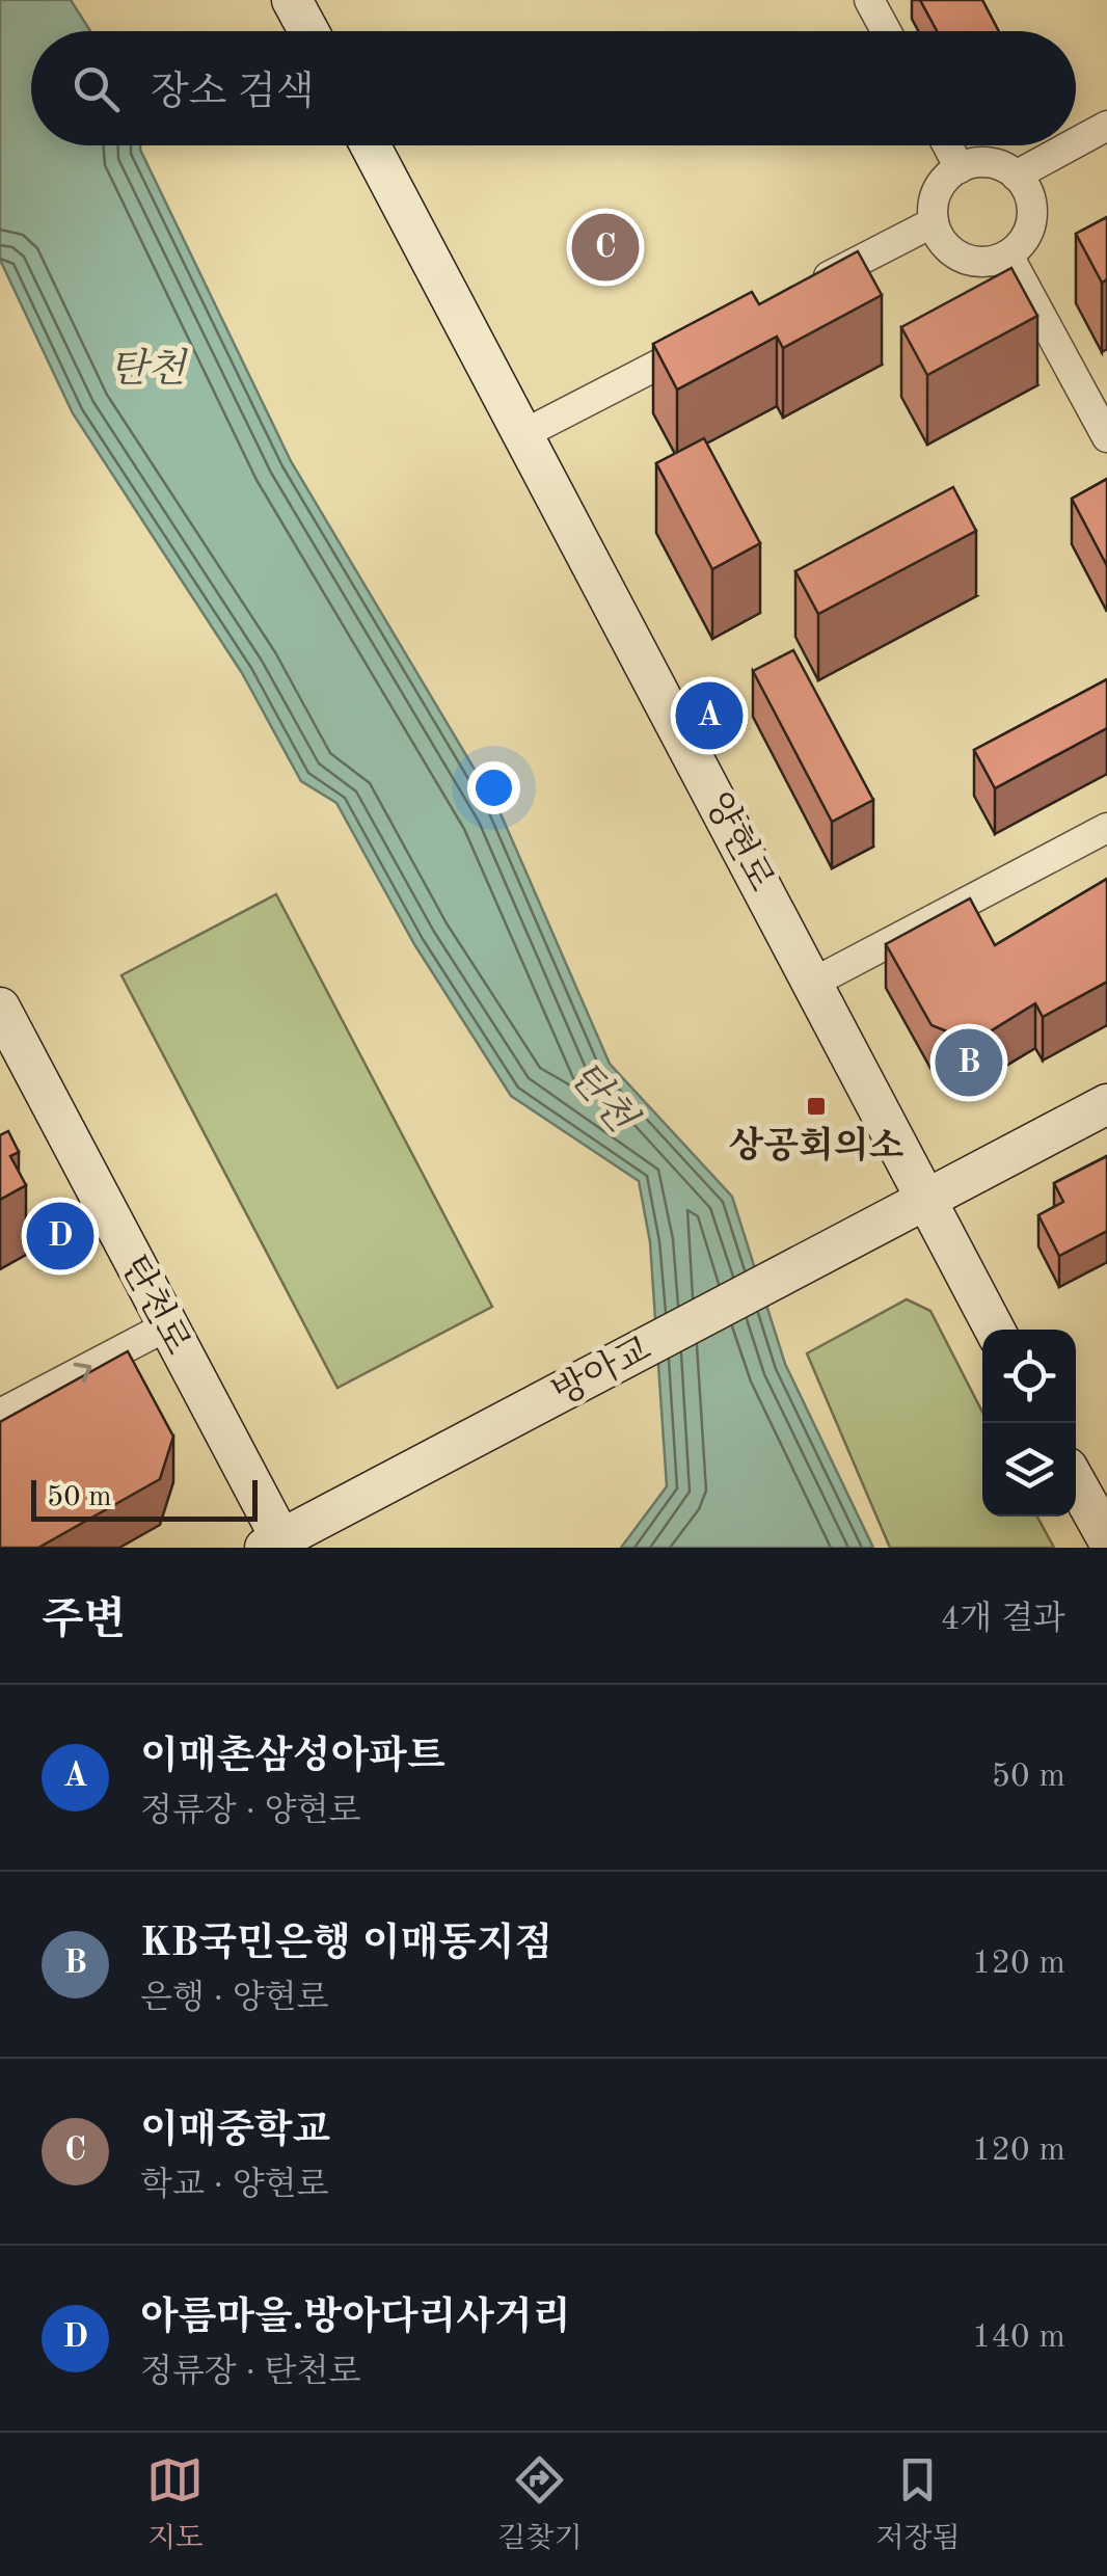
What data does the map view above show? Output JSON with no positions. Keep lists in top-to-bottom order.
{
  "streets": {
    "main road": ["양현로", "탄천로", "방아교"]
  },
  "crossings": [
    ["양현로", "방아교"],
    ["탄천로", "방아교"]
  ],
  "water": ["탄천"],
  "places": {
    "transit": ["상공회의소"]
  },
  "scale_bar": "50 m",
  "page": {
    "search": "장소 검색",
    "pins": [
      "C",
      "A",
      "B",
      "D"
    ],
    "scale": "50 m",
    "heading": ["주변", "4개 결과"],
    "list": [
      {
        "mark": "A",
        "name": "이매촌삼성아파트",
        "note": "정류장 · 양현로",
        "value": "50 m"
      },
      {
        "mark": "B",
        "name": "KB국민은행 이매동지점",
        "note": "은행 · 양현로",
        "value": "120 m"
      },
      {
        "mark": "C",
        "name": "이매중학교",
        "note": "학교 · 양현로",
        "value": "120 m"
      },
      {
        "mark": "D",
        "name": "아름마을.방아다리사거리",
        "note": "정류장 · 탄천로",
        "value": "140 m"
      }
    ],
    "nav": ["지도", "길찾기", "저장됨"]
  }
}
